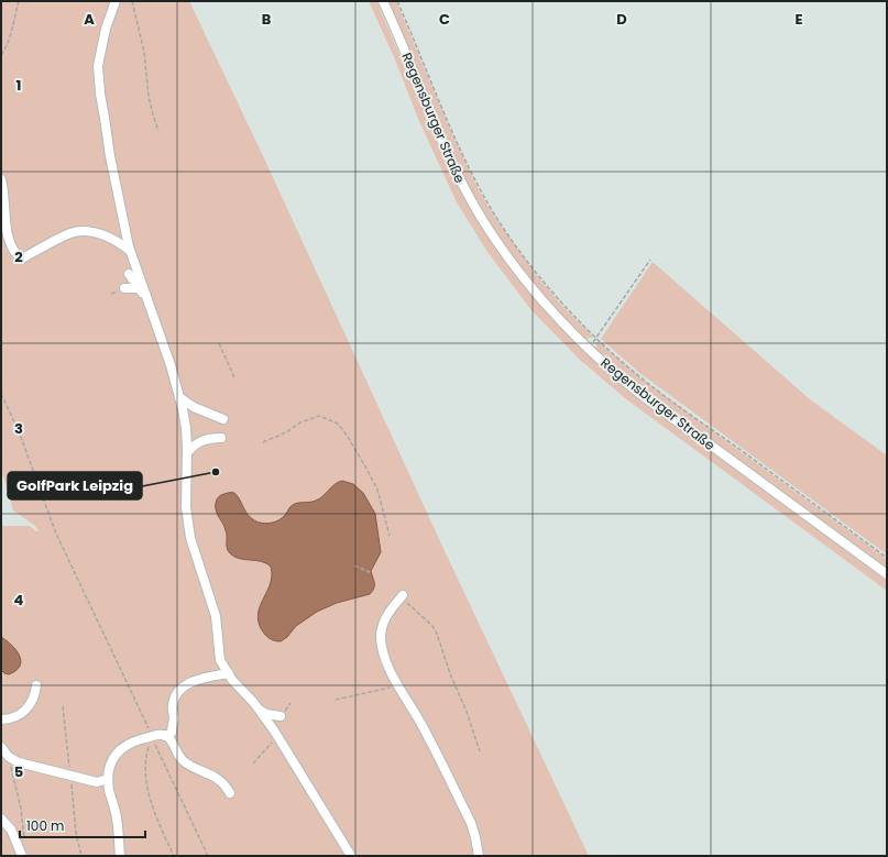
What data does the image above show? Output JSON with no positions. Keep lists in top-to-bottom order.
{
  "streets": {
    "street": ["Regensburger Straße"]
  },
  "places": ["GolfPark Leipzig"],
  "scale_bar": "100 m",
  "grid": {
    "columns": [
      "A",
      "B",
      "C",
      "D",
      "E"
    ],
    "rows": [
      "1",
      "2",
      "3",
      "4",
      "5"
    ]
  }
}
